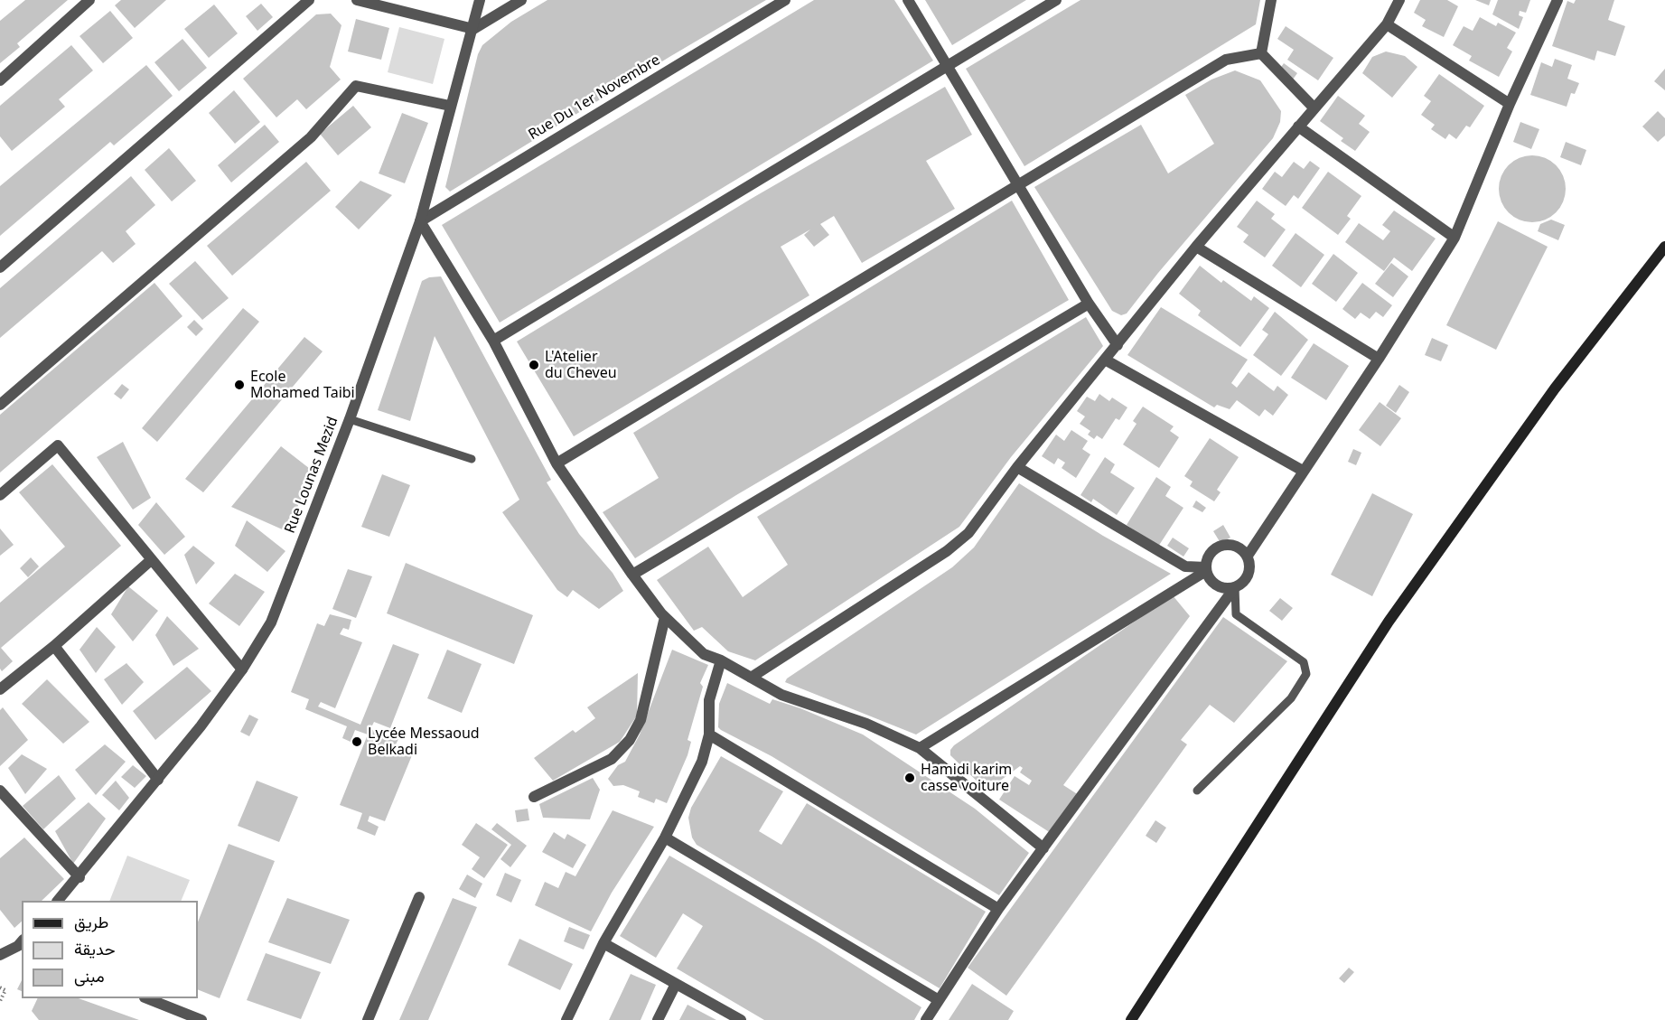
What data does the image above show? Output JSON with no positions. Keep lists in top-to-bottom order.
{
  "streets": {
    "street": ["Rue Du 1er Novembre", "Rue Lounas Mezid"]
  },
  "crossings": [
    ["Rue Du 1er Novembre", "Rue Lounas Mezid"]
  ],
  "places": [
    "L'Atelier du Cheveu",
    "Ecole Mohamed Taibi",
    "Lycée Messaoud Belkadi",
    "Hamidi karim casse voiture"
  ],
  "legend": ["طريق", "حديقة", "مبنى"]
}
